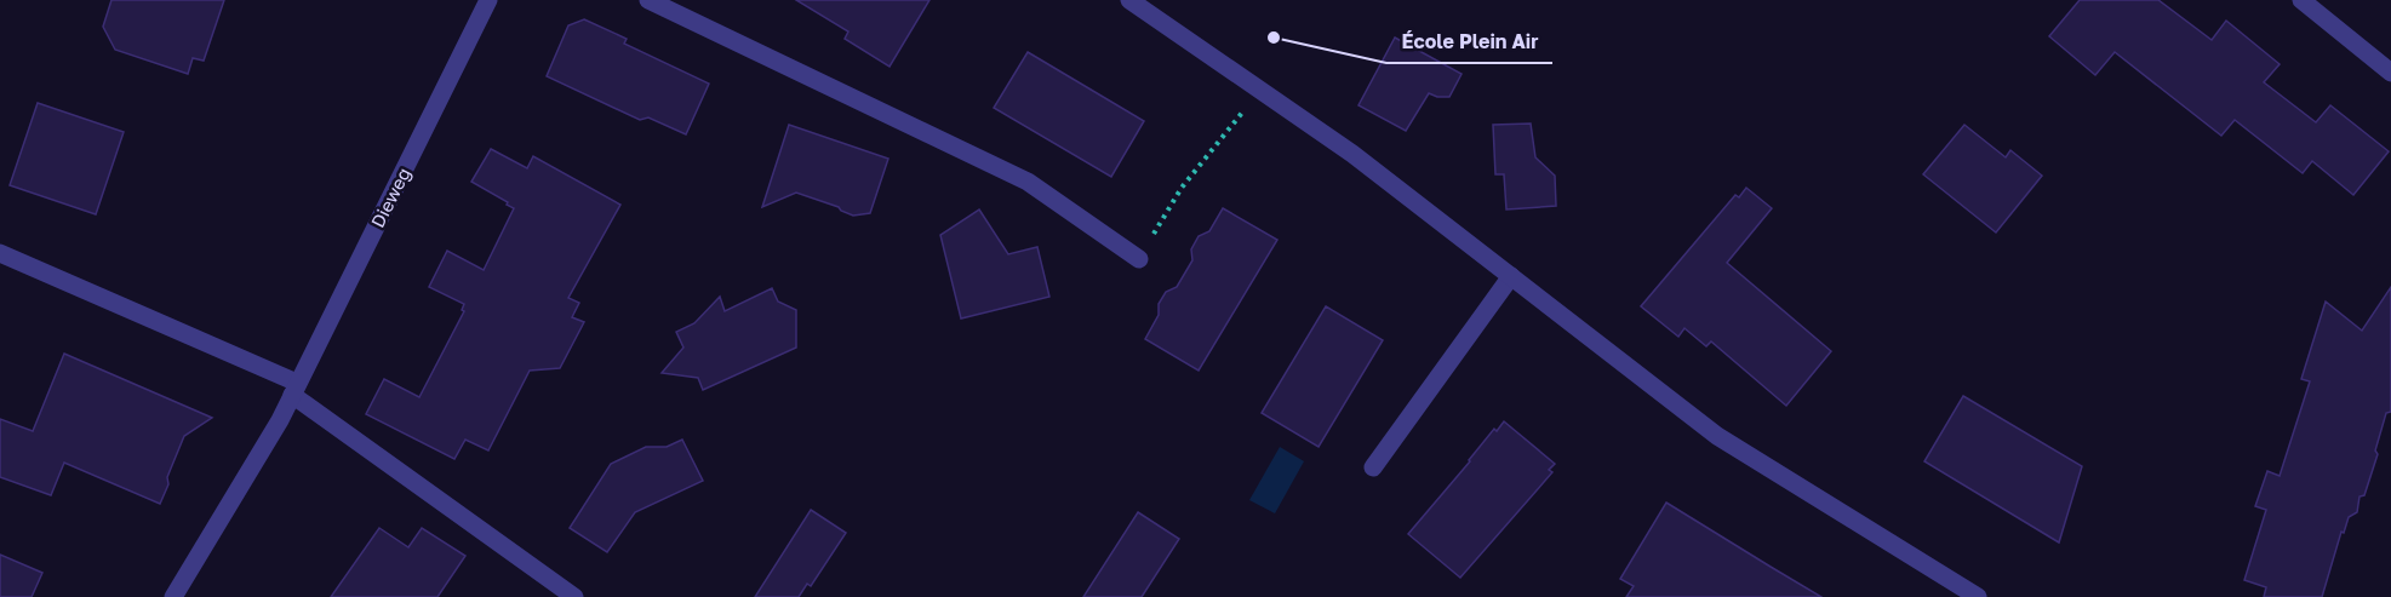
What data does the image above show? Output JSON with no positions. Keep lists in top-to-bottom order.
{
  "streets": {
    "street": ["Dieweg"]
  },
  "places": ["École Plein Air"]
}
